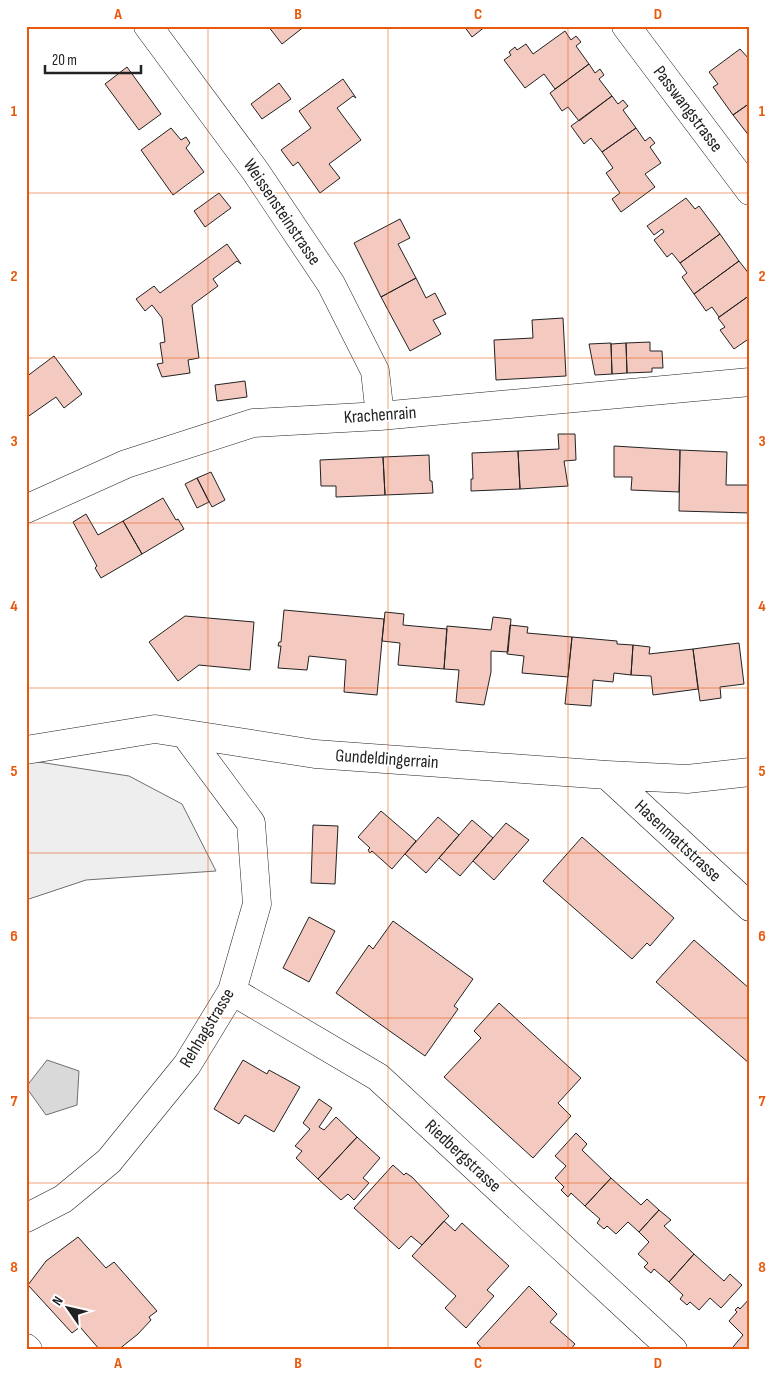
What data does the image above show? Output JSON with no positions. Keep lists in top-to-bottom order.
{
  "streets": {
    "street": [
      "Passwangstrasse",
      "Weissensteinstrasse",
      "Krachenrain",
      "Gundeldingerrain",
      "Hasenmattstrasse",
      "Rehhagstrasse",
      "Riedbergstrasse"
    ]
  },
  "crossings": [
    ["Weissensteinstrasse", "Krachenrain"],
    ["Gundeldingerrain", "Hasenmattstrasse"],
    ["Gundeldingerrain", "Rehhagstrasse"],
    ["Rehhagstrasse", "Riedbergstrasse"]
  ],
  "scale_bar": "20 m",
  "north": "top left",
  "grid": {
    "columns": [
      "A",
      "B",
      "C",
      "D"
    ],
    "rows": [
      "1",
      "2",
      "3",
      "4",
      "5",
      "6",
      "7",
      "8"
    ]
  }
}
